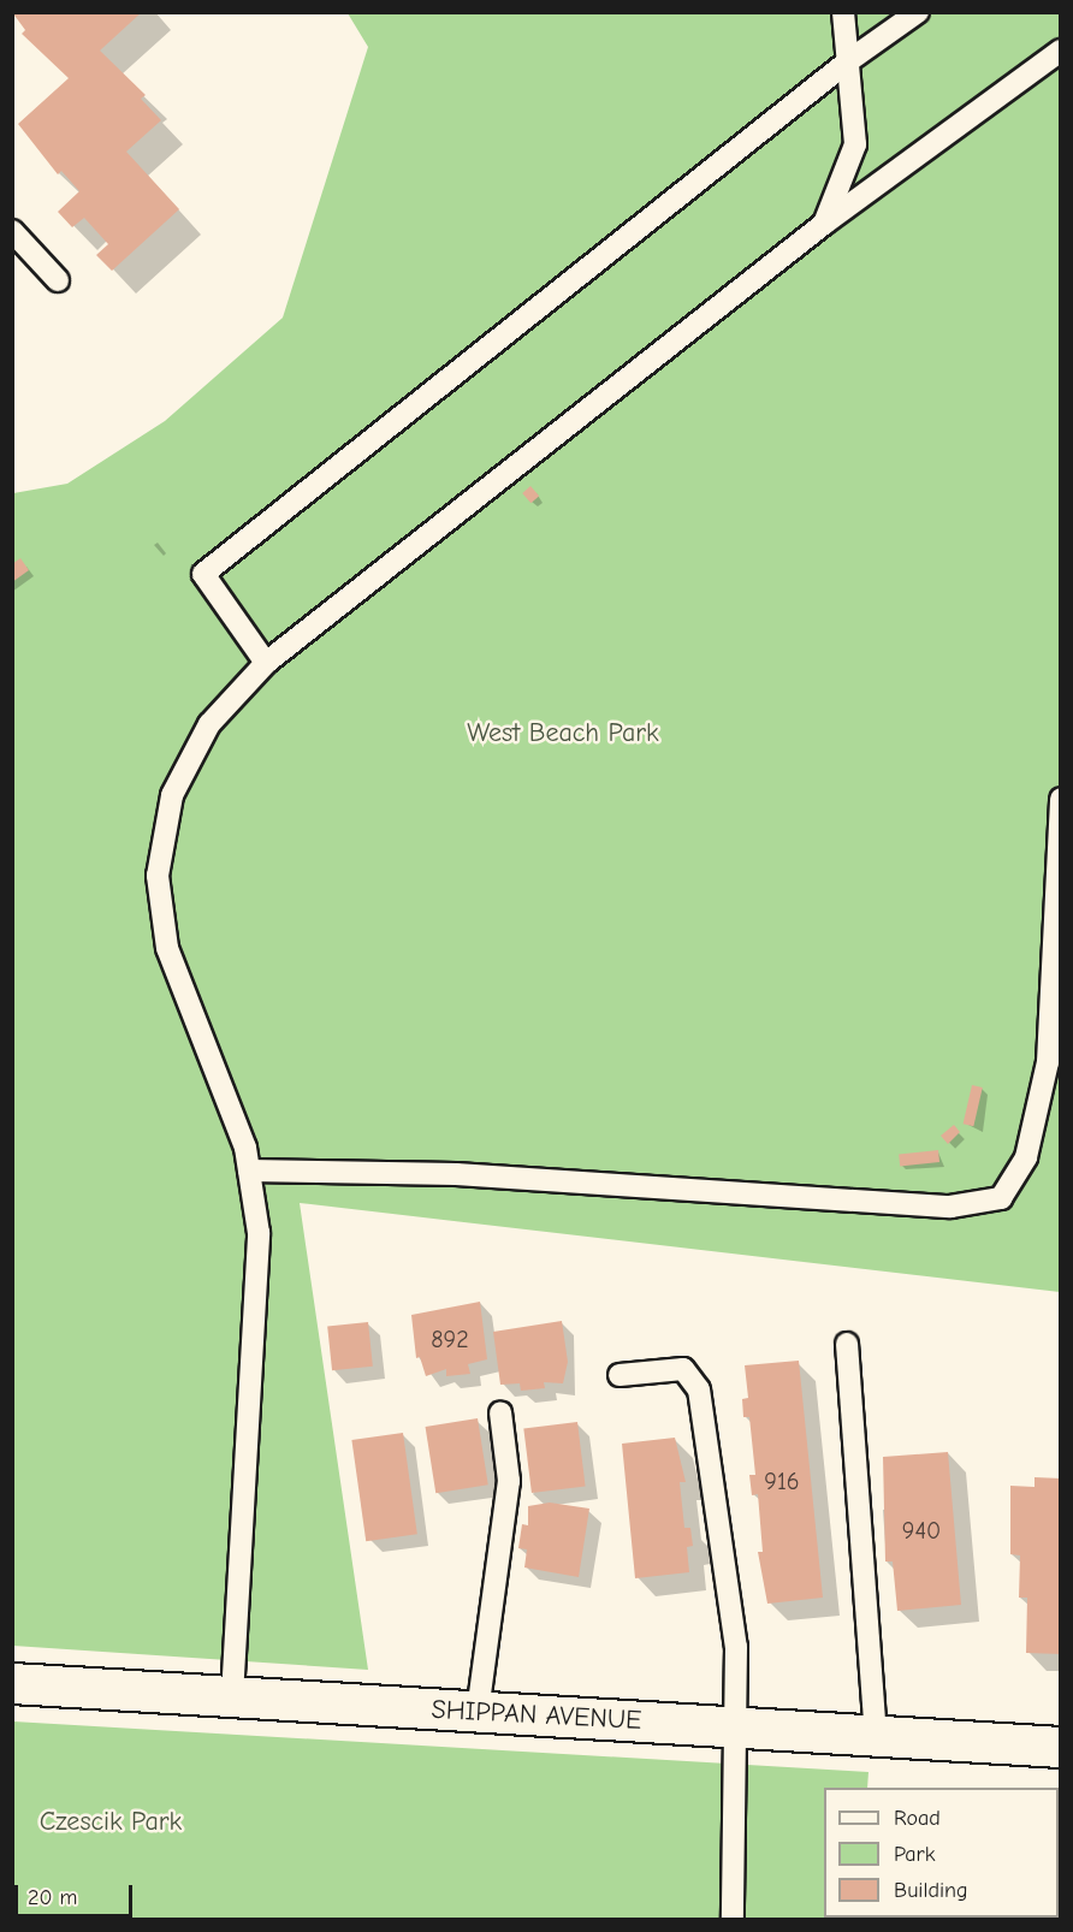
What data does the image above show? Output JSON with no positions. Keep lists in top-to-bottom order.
{
  "streets": {
    "street": ["SHIPPAN AVENUE"]
  },
  "parks": ["West Beach Park", "Czescik Park"],
  "house_numbers": ["892", "916", "940"],
  "legend": ["Road", "Park", "Building"],
  "scale_bar": "20 m"
}
